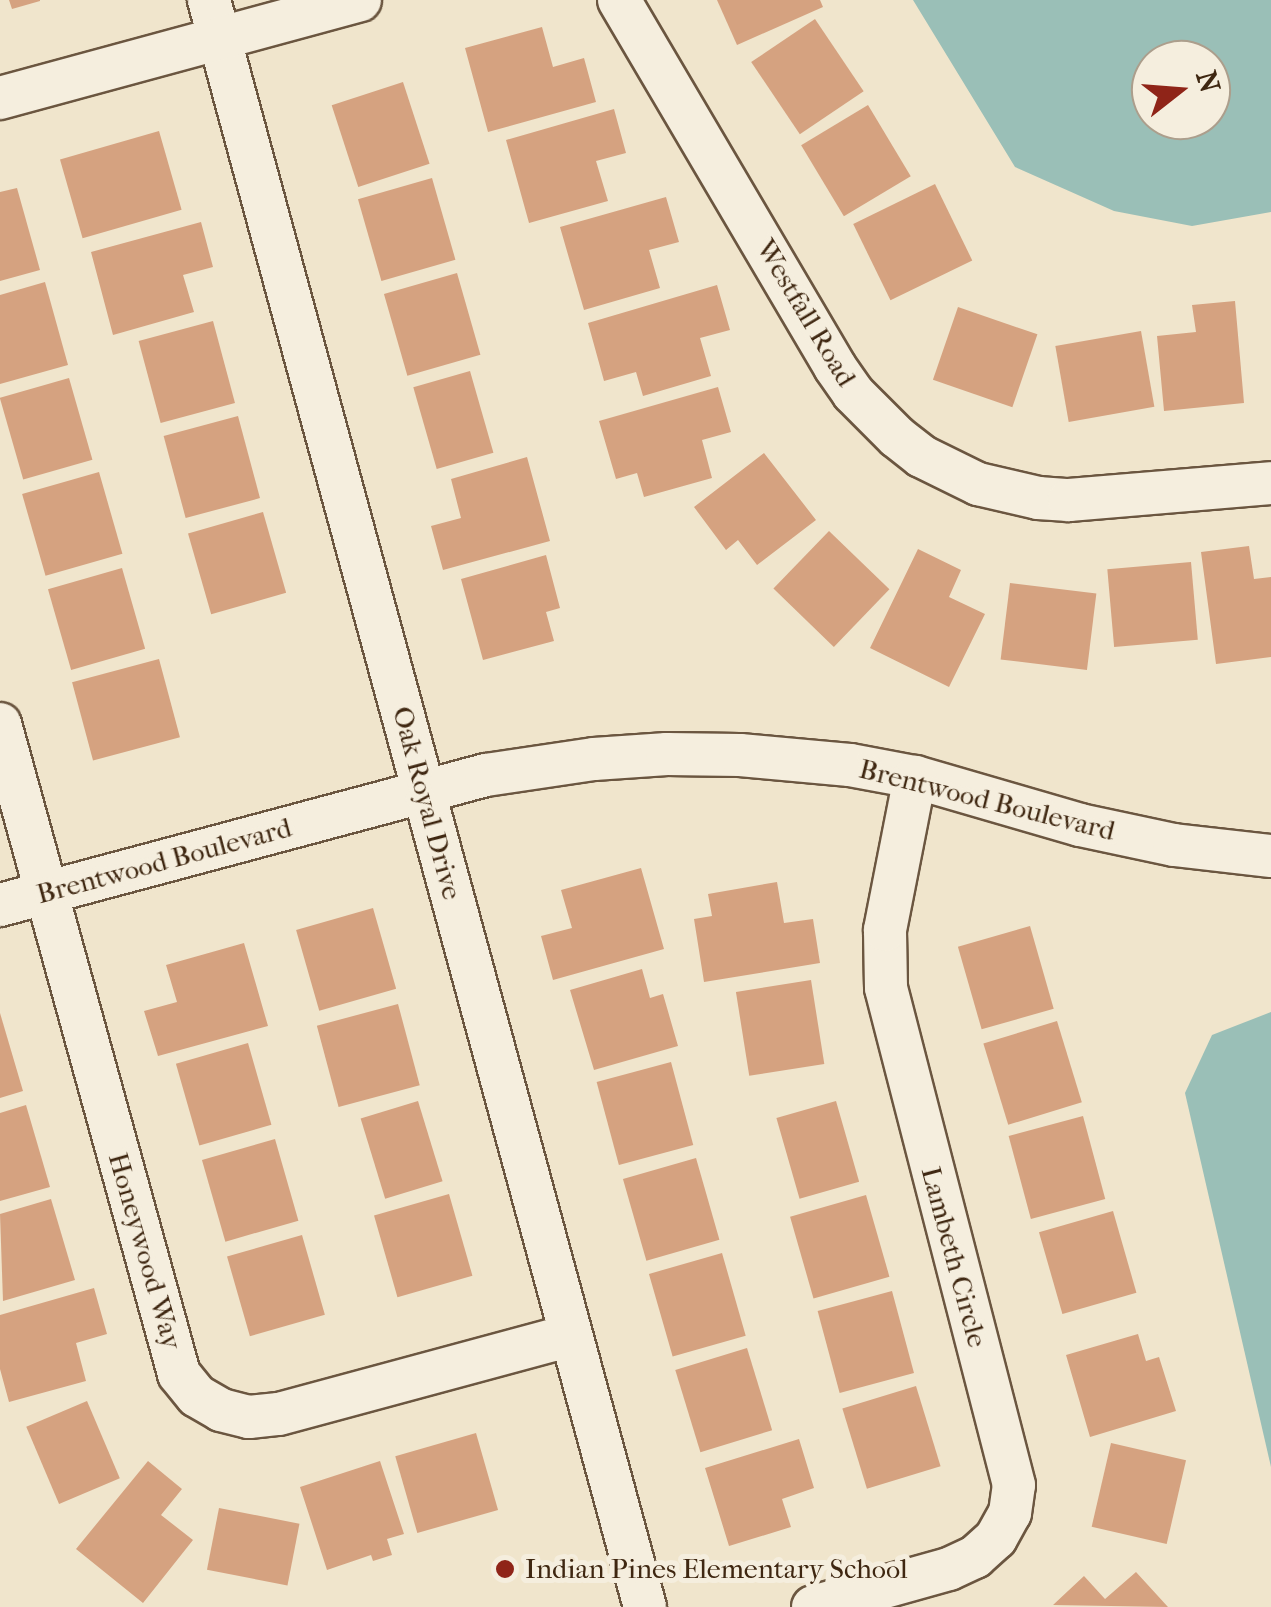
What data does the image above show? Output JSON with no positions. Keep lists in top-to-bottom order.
{
  "streets": {
    "street": [
      "Westfall Road",
      "Brentwood Boulevard",
      "Oak Royal Drive",
      "Honeywood Way",
      "Lambeth Circle"
    ]
  },
  "crossings": [
    ["Brentwood Boulevard", "Oak Royal Drive"],
    ["Brentwood Boulevard", "Honeywood Way"],
    ["Brentwood Boulevard", "Lambeth Circle"],
    ["Oak Royal Drive", "Honeywood Way"]
  ],
  "places": ["Indian Pines Elementary School"],
  "north": "right"
}
